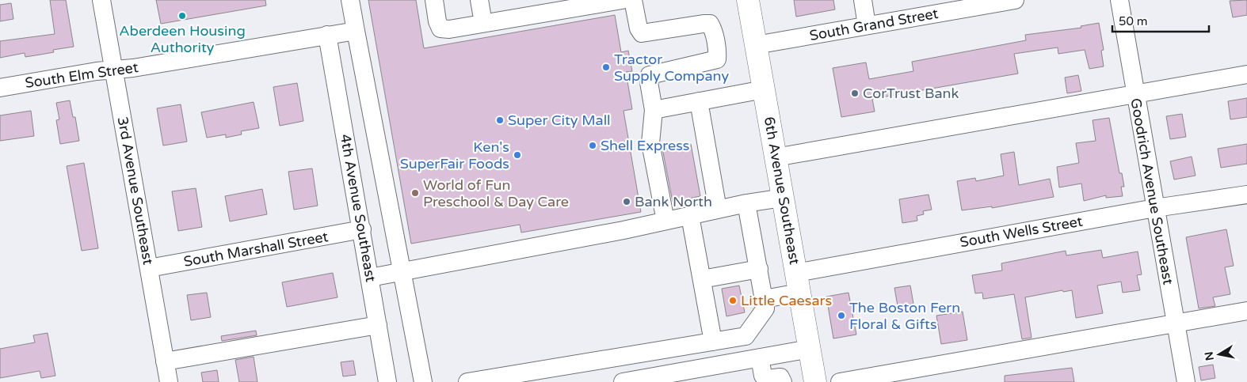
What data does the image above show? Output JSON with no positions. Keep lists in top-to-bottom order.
{
  "streets": {
    "highway": ["6th Avenue Southeast"],
    "street": [
      "South Grand Street",
      "South Elm Street",
      "3rd Avenue Southeast",
      "Goodrich Avenue Southeast",
      "4th Avenue Southeast",
      "South Wells Street",
      "South Marshall Street"
    ]
  },
  "crossings": [
    ["South Grand Street", "6th Avenue Southeast"],
    ["South Elm Street", "3rd Avenue Southeast"],
    ["South Elm Street", "4th Avenue Southeast"],
    ["3rd Avenue Southeast", "South Marshall Street"],
    ["6th Avenue Southeast", "South Wells Street"],
    ["Goodrich Avenue Southeast", "South Wells Street"],
    ["4th Avenue Southeast", "South Marshall Street"]
  ],
  "places": [
    "Aberdeen Housing Authority",
    "Tractor Supply Company",
    "CorTrust Bank",
    "Super City Mall",
    "Shell Express",
    "Ken's SuperFair Foods",
    "World of Fun Preschool & Day Care",
    "Bank North",
    "Little Caesars",
    "The Boston Fern Floral & Gifts"
  ],
  "scale_bar": "50 m",
  "north": "left"
}
